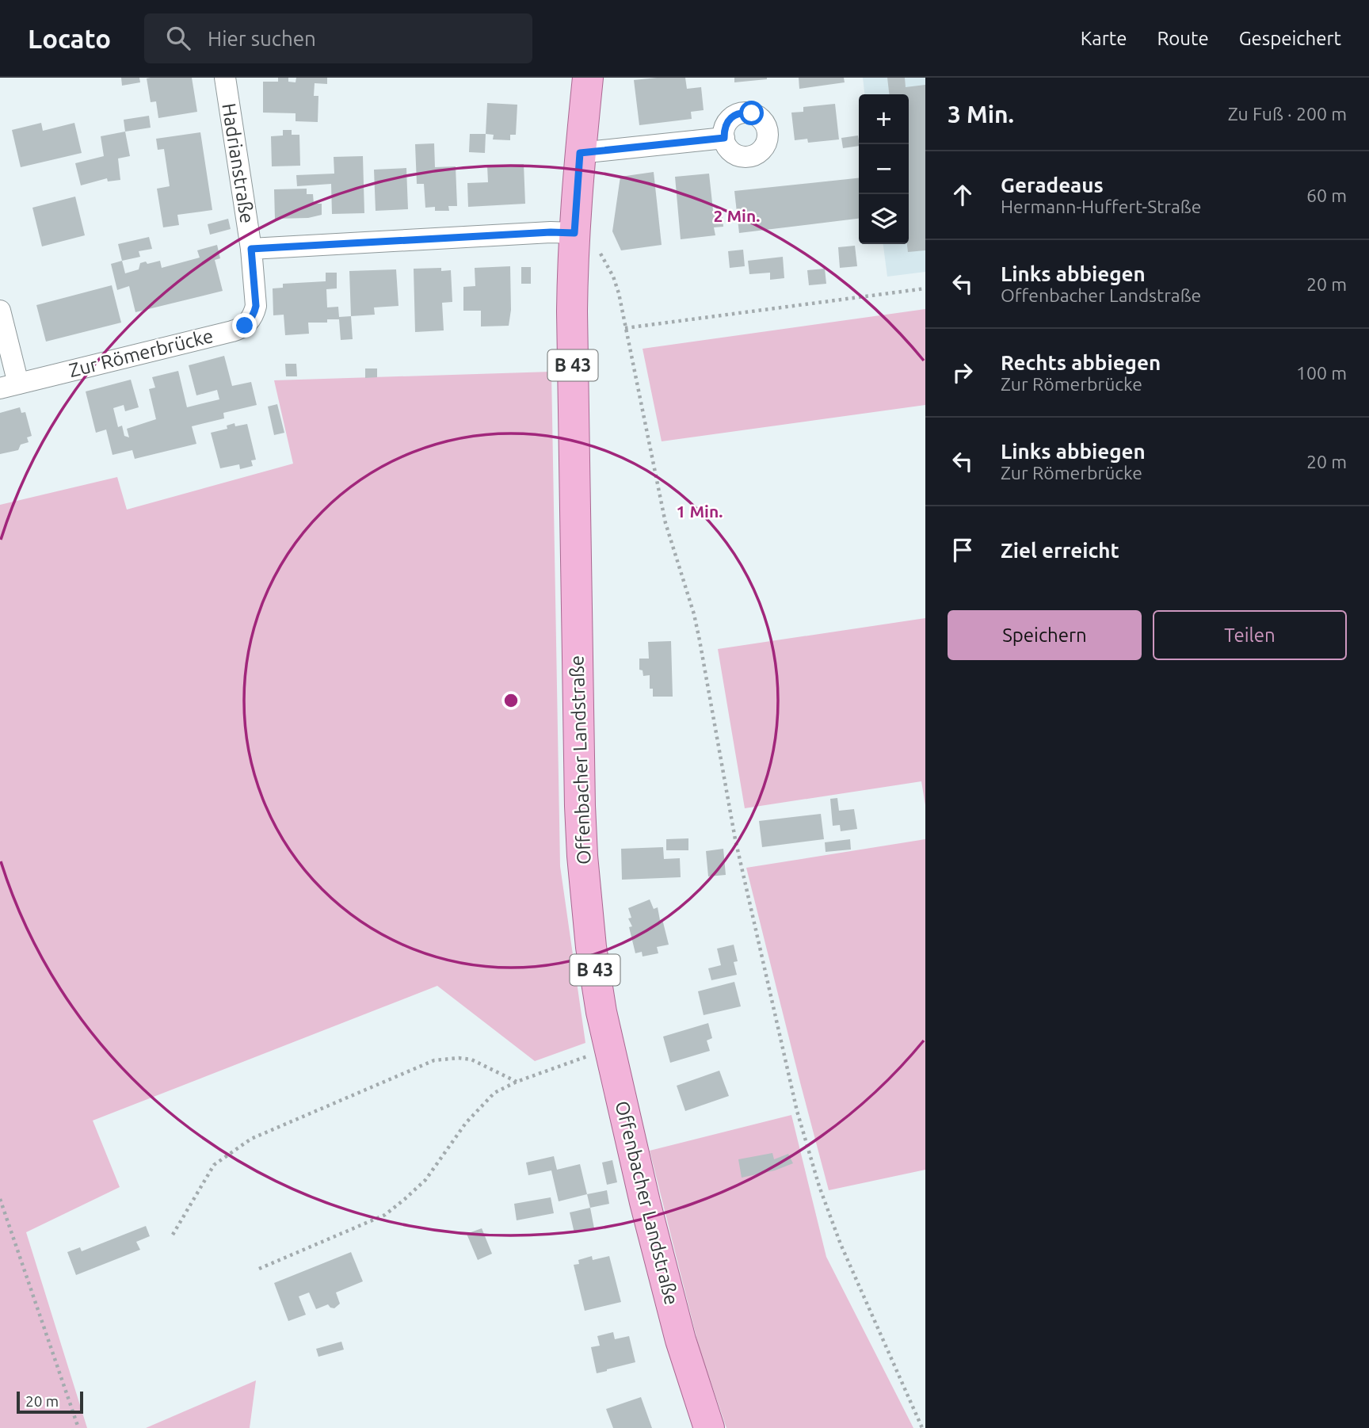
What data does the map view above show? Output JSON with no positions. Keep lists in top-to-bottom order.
{
  "streets": {
    "main road": ["B 43", "Offenbacher Landstraße"],
    "street": ["Hadrianstraße", "Zur Römerbrücke"]
  },
  "crossings": [
    ["Hadrianstraße", "Zur Römerbrücke"]
  ],
  "scale_bar": "20 m",
  "page": {
    "header": "Locato",
    "search": "Hier suchen",
    "nav": ["Karte", "Route", "Gespeichert"],
    "heading": ["3 Min.", "Zu Fuß · 200 m"],
    "map_buttons": ["+", "−"],
    "list": [
      ["Geradeaus", "Hermann-Huffert-Straße", "60 m"],
      ["Links abbiegen", "Offenbacher Landstraße", "20 m"],
      ["Rechts abbiegen", "Zur Römerbrücke", "100 m"],
      ["Links abbiegen", "Zur Römerbrücke", "20 m"],
      "Ziel erreicht"
    ],
    "buttons": ["Speichern", "Teilen"],
    "scale": "20 m"
  },
  "rings": ["2 Min.", "1 Min."]
}
